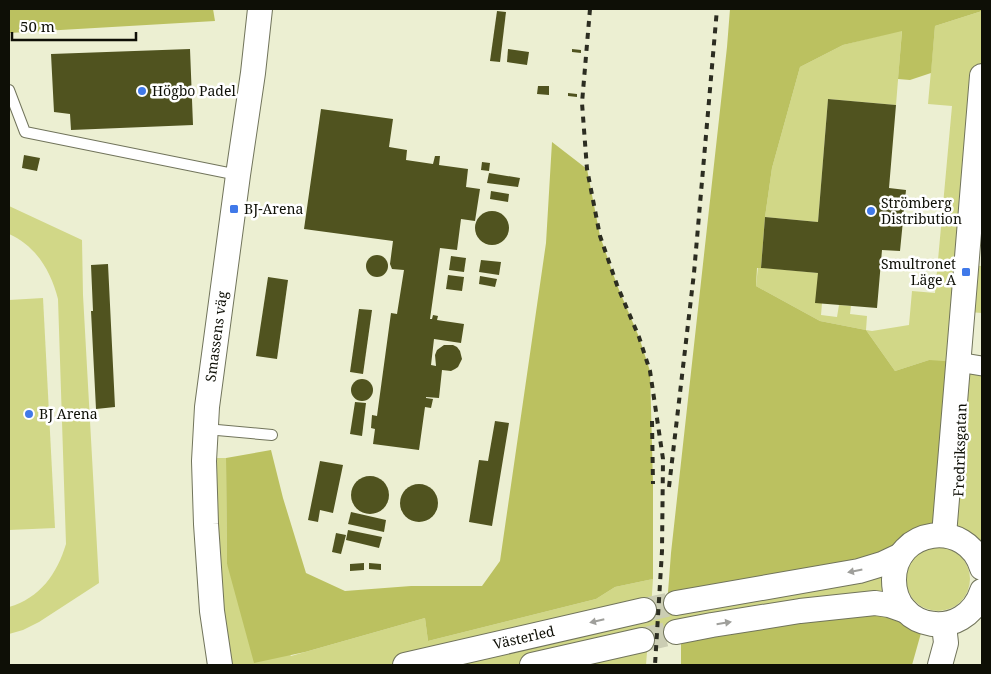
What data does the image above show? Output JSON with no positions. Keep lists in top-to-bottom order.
{
  "streets": {
    "street": ["Smassens väg", "Fredriksgatan", "Västerled"]
  },
  "places": {
    "other": ["Högbo Padel", "Strömberg Distribution", "BJ Arena"],
    "transit": ["BJ-Arena", "Smultronet Läge A"]
  },
  "scale_bar": "50 m"
}
